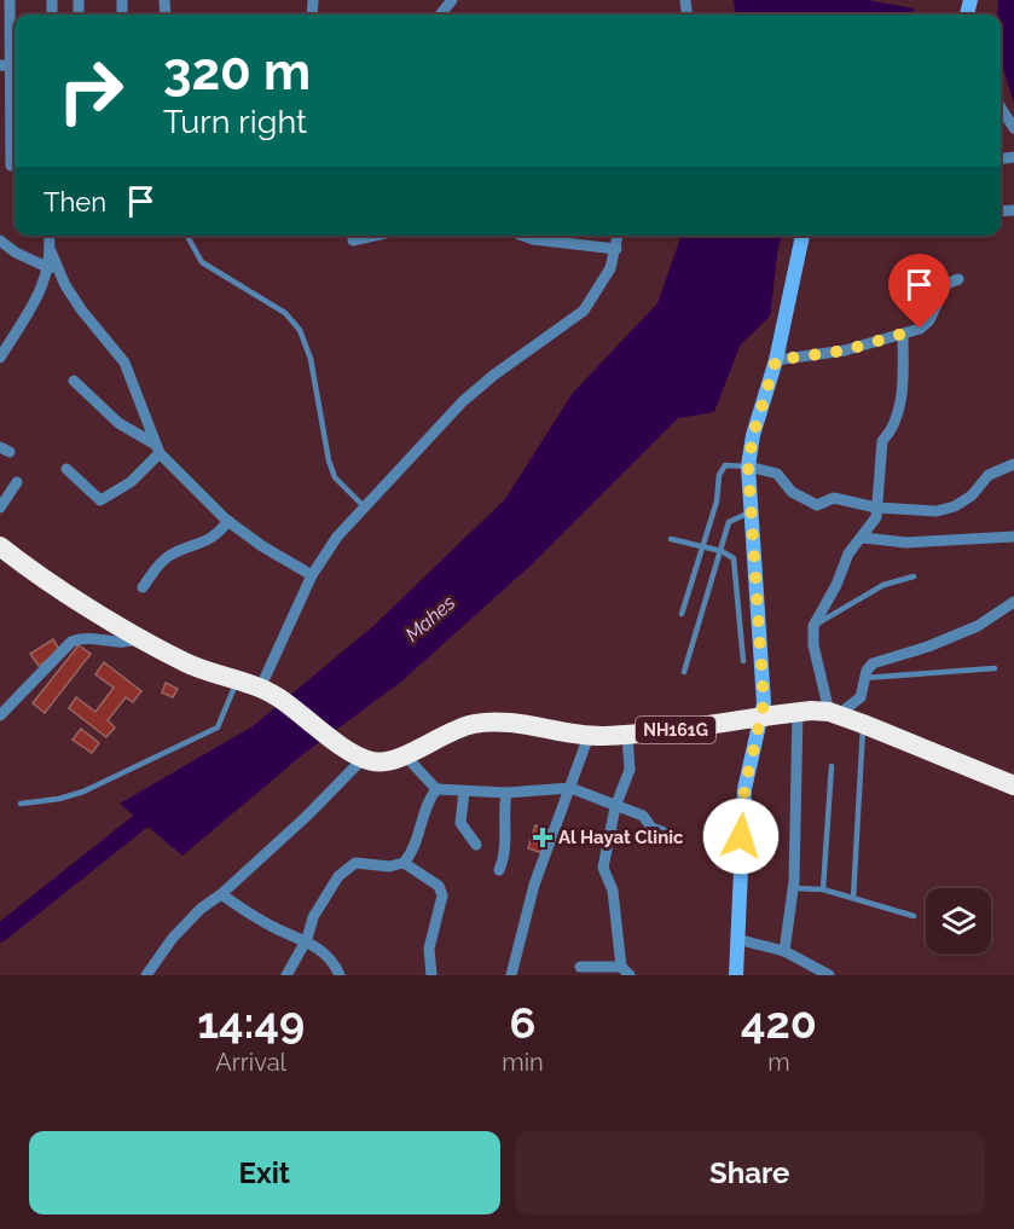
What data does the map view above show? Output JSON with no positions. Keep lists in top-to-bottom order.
{
  "streets": {
    "highway": ["NH161G"]
  },
  "water": ["Mahes"],
  "places": {
    "health": ["Al Hayat Clinic"]
  },
  "page": {
    "turn": ["320 m", "Turn right"],
    "then": "Then",
    "eta": [
      "14:49",
      "Arrival",
      "6",
      "min",
      "420",
      "m"
    ],
    "buttons": ["Exit", "Share"]
  }
}
